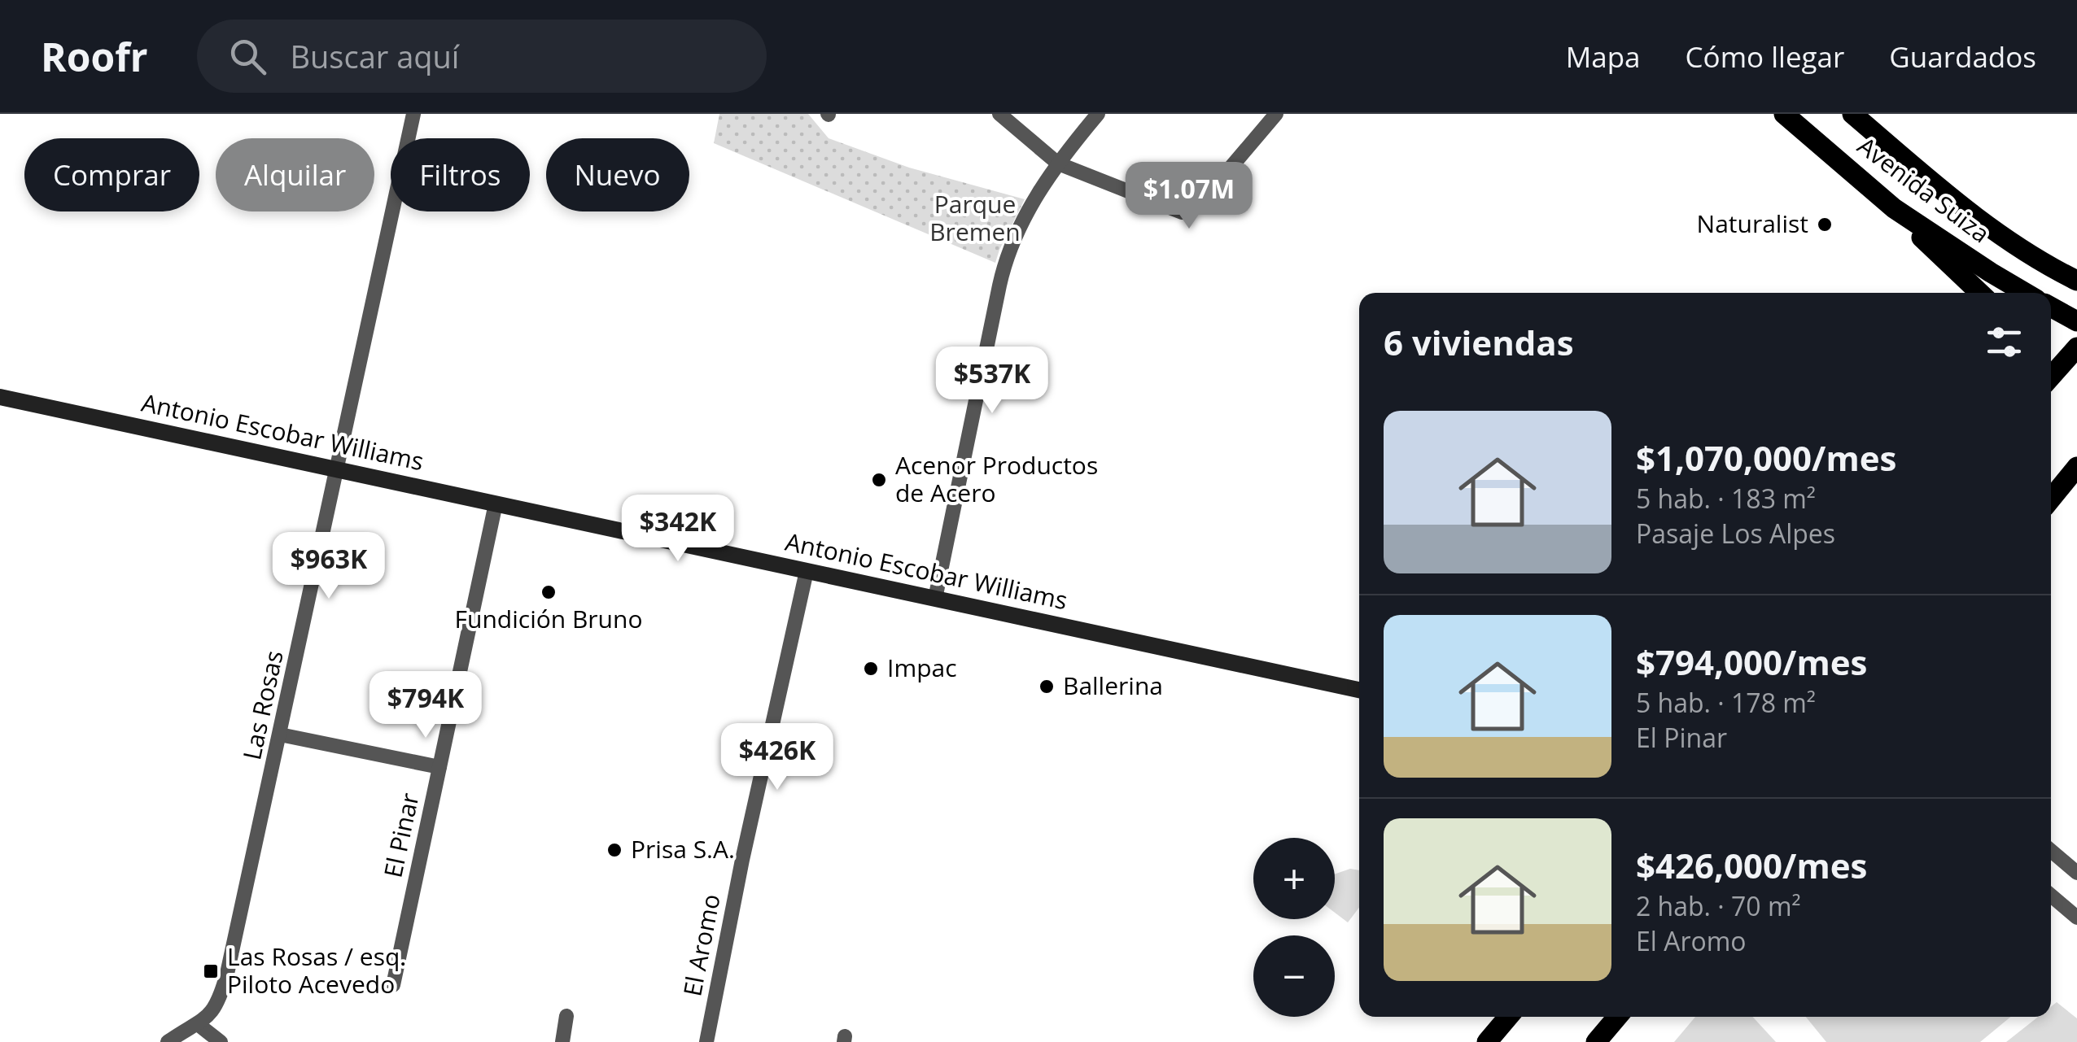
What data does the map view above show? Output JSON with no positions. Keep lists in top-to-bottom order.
{
  "streets": {
    "main road": ["Avenida Suiza"],
    "street": [
      "Antonio Escobar Williams",
      "Las Rosas",
      "El Pinar",
      "El Aromo"
    ]
  },
  "crossings": [
    ["Antonio Escobar Williams", "Las Rosas"],
    ["Antonio Escobar Williams", "El Pinar"],
    ["Antonio Escobar Williams", "El Aromo"]
  ],
  "parks": ["Parque Bremen"],
  "places": {
    "other": [
      "Naturalist",
      "Acenor Productos de Acero",
      "Fundición Bruno",
      "Impac",
      "Ballerina",
      "Prisa S.A."
    ],
    "transit": ["Las Rosas / esq. Piloto Acevedo"]
  },
  "page": {
    "header": "Roofr",
    "search": "Buscar aquí",
    "nav": ["Mapa", "Cómo llegar", "Guardados"],
    "chip": [
      "Comprar",
      "Alquilar",
      "Filtros",
      "Nuevo"
    ],
    "price": [
      "$1.07M",
      "$537K",
      "$342K",
      "$963K",
      "$794K",
      "$426K"
    ],
    "heading": "6 viviendas",
    "list": [
      {
        "name": "$1,070,000/mes",
        "note": "5 hab. · 183 m² · Pasaje Los Alpes"
      },
      {
        "name": "$794,000/mes",
        "note": "5 hab. · 178 m² · El Pinar"
      },
      {
        "name": "$426,000/mes",
        "note": "2 hab. · 70 m² · El Aromo"
      }
    ],
    "map_buttons": ["+", "−"]
  }
}
